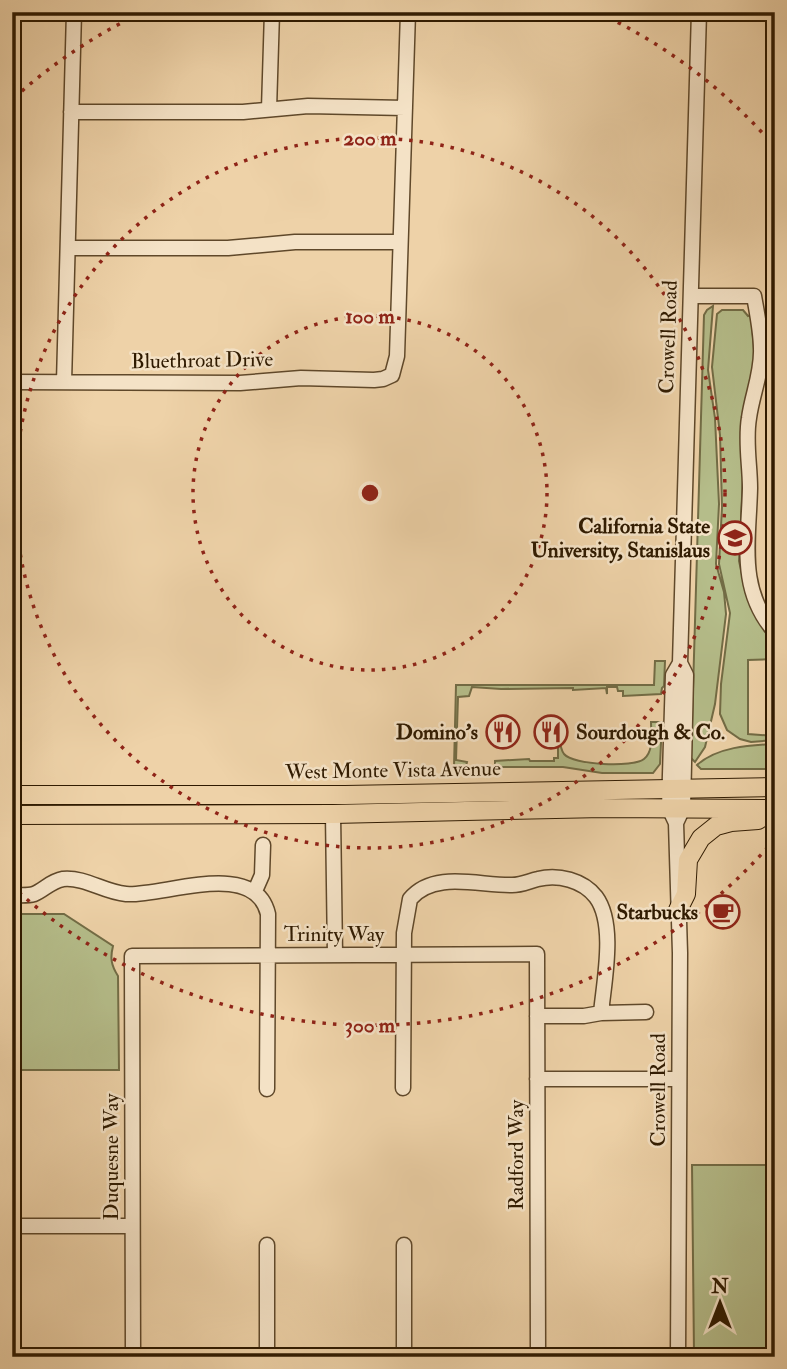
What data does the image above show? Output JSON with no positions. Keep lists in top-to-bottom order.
{
  "streets": {
    "main road": ["West Monte Vista Avenue"],
    "street": [
      "Crowell Road",
      "Bluethroat Drive",
      "Trinity Way",
      "Radford Way",
      "Duquesne Way"
    ]
  },
  "crossings": [
    ["Crowell Road", "West Monte Vista Avenue"],
    ["Trinity Way", "Radford Way"],
    ["Trinity Way", "Duquesne Way"]
  ],
  "places": {
    "school or university": ["California State University, Stanislaus"],
    "restaurant": ["Domino's", "Sourdough & Co."],
    "cafe": ["Starbucks"]
  },
  "north": "top",
  "rings": ["200 m", "100 m", "300 m"]
}
